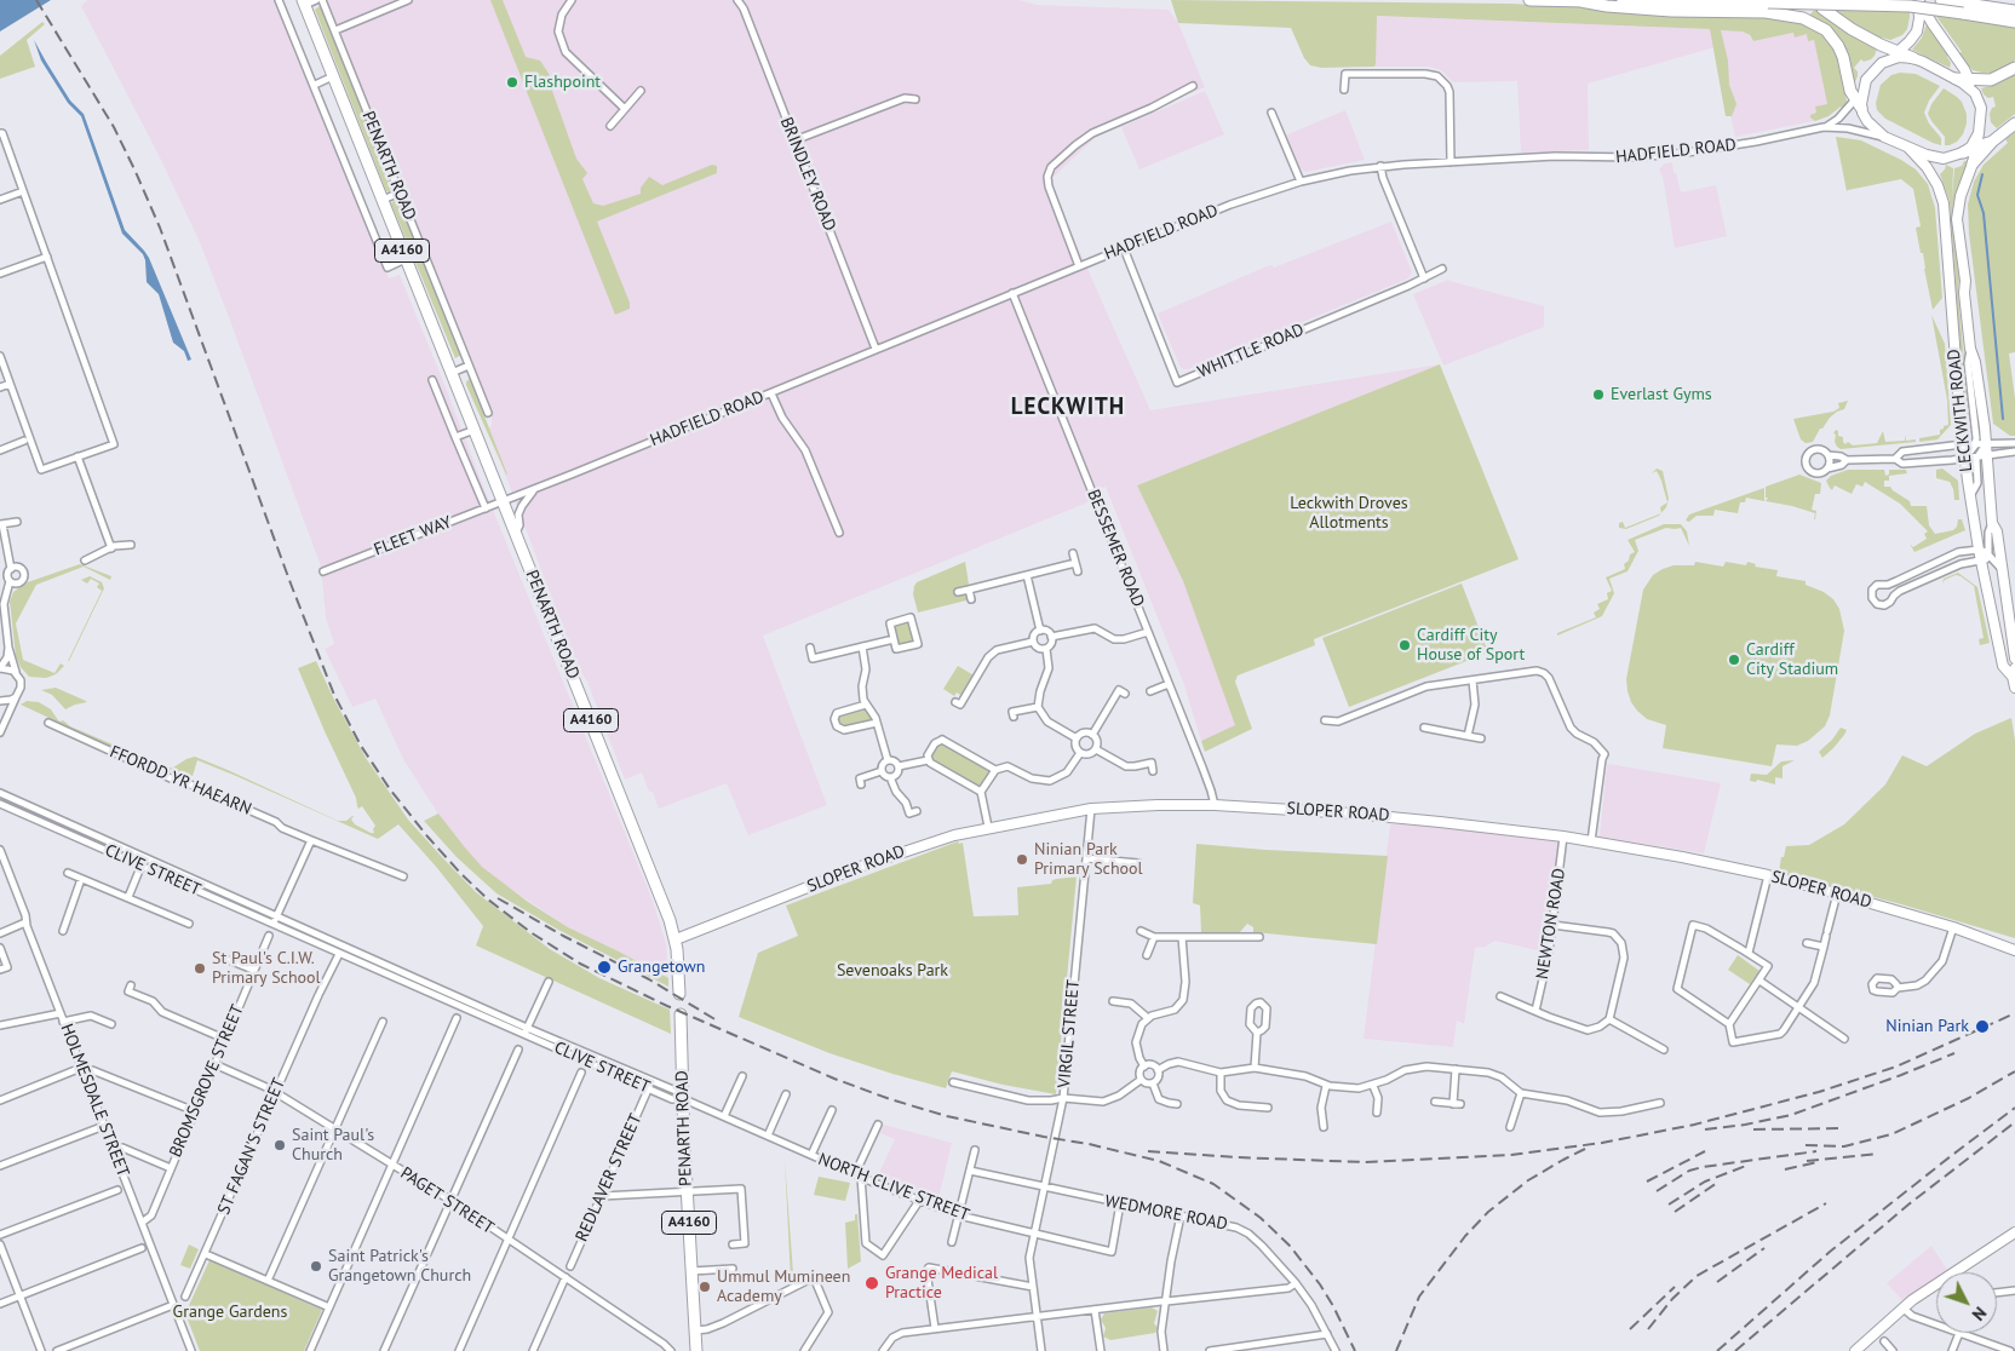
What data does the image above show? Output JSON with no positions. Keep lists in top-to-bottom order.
{
  "streets": {
    "main road": [
      "PENARTH ROAD",
      "A4160",
      "LECKWITH ROAD",
      "SLOPER ROAD"
    ],
    "street": [
      "HADFIELD ROAD",
      "BRINDLEY ROAD",
      "WHITTLE ROAD",
      "FLEET WAY",
      "BESSEMER ROAD",
      "FFORDD YR HAEARN",
      "CLIVE STREET",
      "NEWTON ROAD",
      "VIRGIL STREET",
      "BROMSGROVE STREET",
      "HOLMESDALE STREET",
      "ST FAGAN'S STREET",
      "REDLAVER STREET",
      "NORTH CLIVE STREET",
      "PAGET STREET",
      "WEDMORE ROAD"
    ]
  },
  "crossings": [
    ["HADFIELD ROAD", "PENARTH ROAD"],
    ["HADFIELD ROAD", "BRINDLEY ROAD"],
    ["HADFIELD ROAD", "WHITTLE ROAD"],
    ["HADFIELD ROAD", "FLEET WAY"],
    ["HADFIELD ROAD", "BESSEMER ROAD"],
    ["PENARTH ROAD", "FLEET WAY"],
    ["PENARTH ROAD", "SLOPER ROAD"],
    ["PENARTH ROAD", "CLIVE STREET"],
    ["PENARTH ROAD", "NORTH CLIVE STREET"],
    ["BESSEMER ROAD", "SLOPER ROAD"],
    ["SLOPER ROAD", "NEWTON ROAD"],
    ["SLOPER ROAD", "VIRGIL STREET"],
    ["CLIVE STREET", "ST FAGAN'S STREET"],
    ["CLIVE STREET", "REDLAVER STREET"],
    ["CLIVE STREET", "NORTH CLIVE STREET"],
    ["VIRGIL STREET", "NORTH CLIVE STREET"],
    ["VIRGIL STREET", "WEDMORE ROAD"],
    ["BROMSGROVE STREET", "HOLMESDALE STREET"],
    ["BROMSGROVE STREET", "PAGET STREET"],
    ["ST FAGAN'S STREET", "PAGET STREET"],
    ["NORTH CLIVE STREET", "WEDMORE ROAD"]
  ],
  "districts": ["LECKWITH"],
  "parks": ["Leckwith Droves Allotments", "Sevenoaks Park", "Grange Gardens"],
  "places": [
    "Flashpoint",
    "Everlast Gyms",
    "Cardiff City House of Sport",
    "Cardiff City Stadium",
    "Ninian Park Primary School",
    "Grangetown",
    "St Paul's C.I.W. Primary School",
    "Ninian Park",
    "Saint Paul's Church",
    "Saint Patrick's Grangetown Church",
    "Grange Medical Practice",
    "Ummul Mumineen Academy"
  ],
  "north": "bottom right"
}
